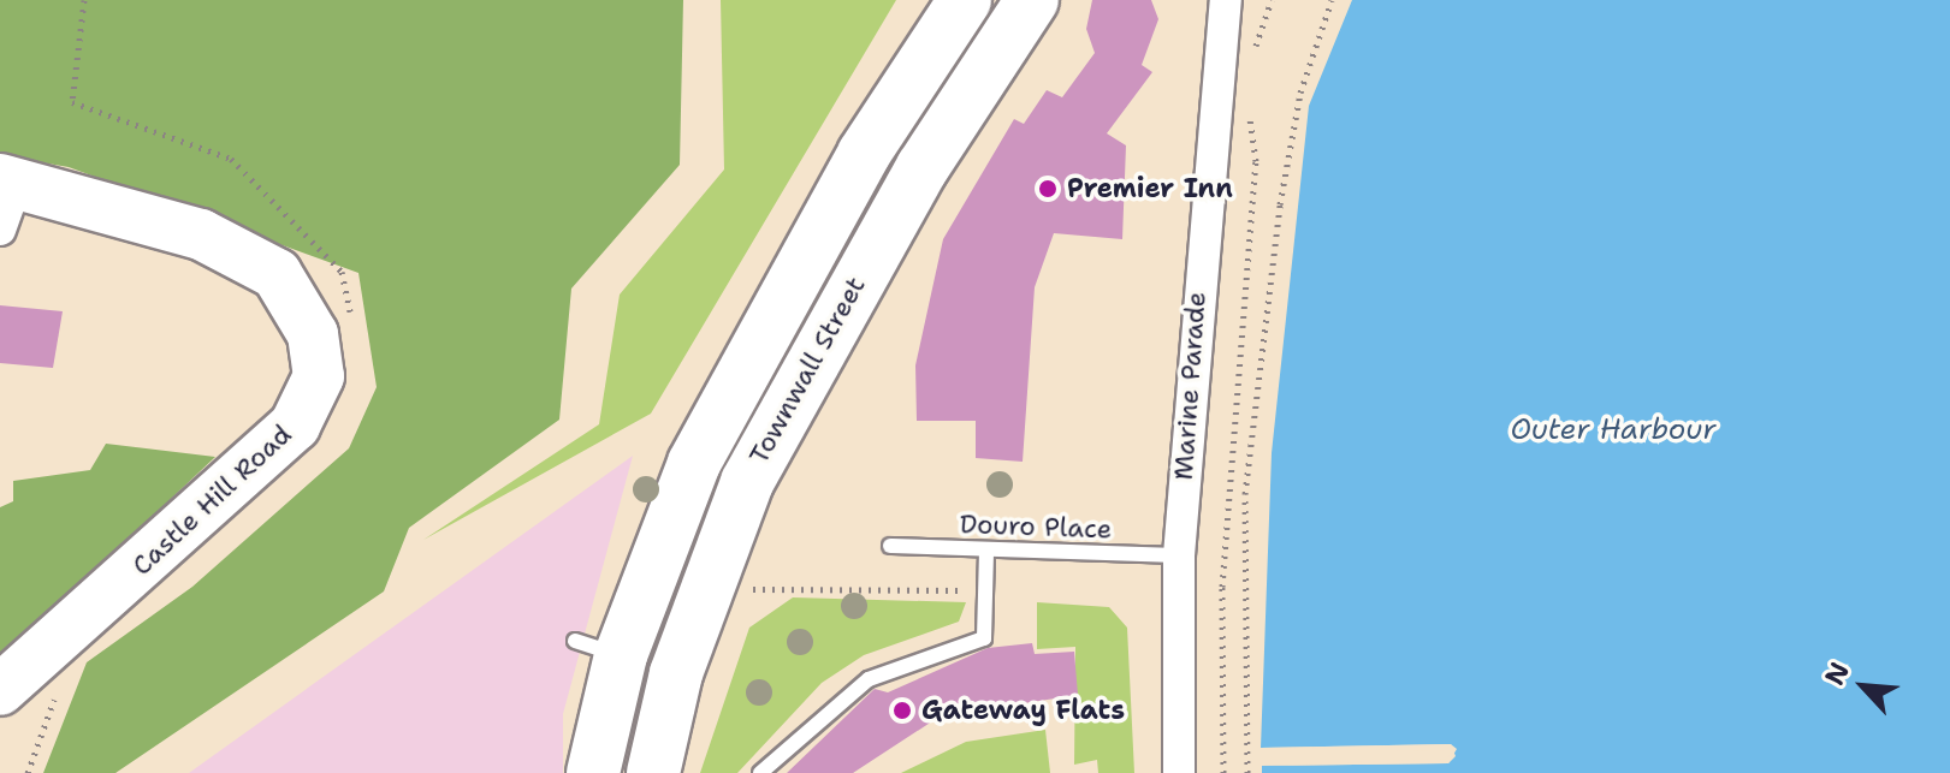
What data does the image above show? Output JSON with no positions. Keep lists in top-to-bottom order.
{
  "streets": {
    "highway": ["Townwall Street"],
    "main road": ["Castle Hill Road"],
    "street": ["Marine Parade"],
    "lane": ["Douro Place"]
  },
  "crossings": [
    ["Marine Parade", "Douro Place"]
  ],
  "water": ["Outer Harbour"],
  "places": ["Premier Inn", "Gateway Flats"],
  "north": "top left"
}
